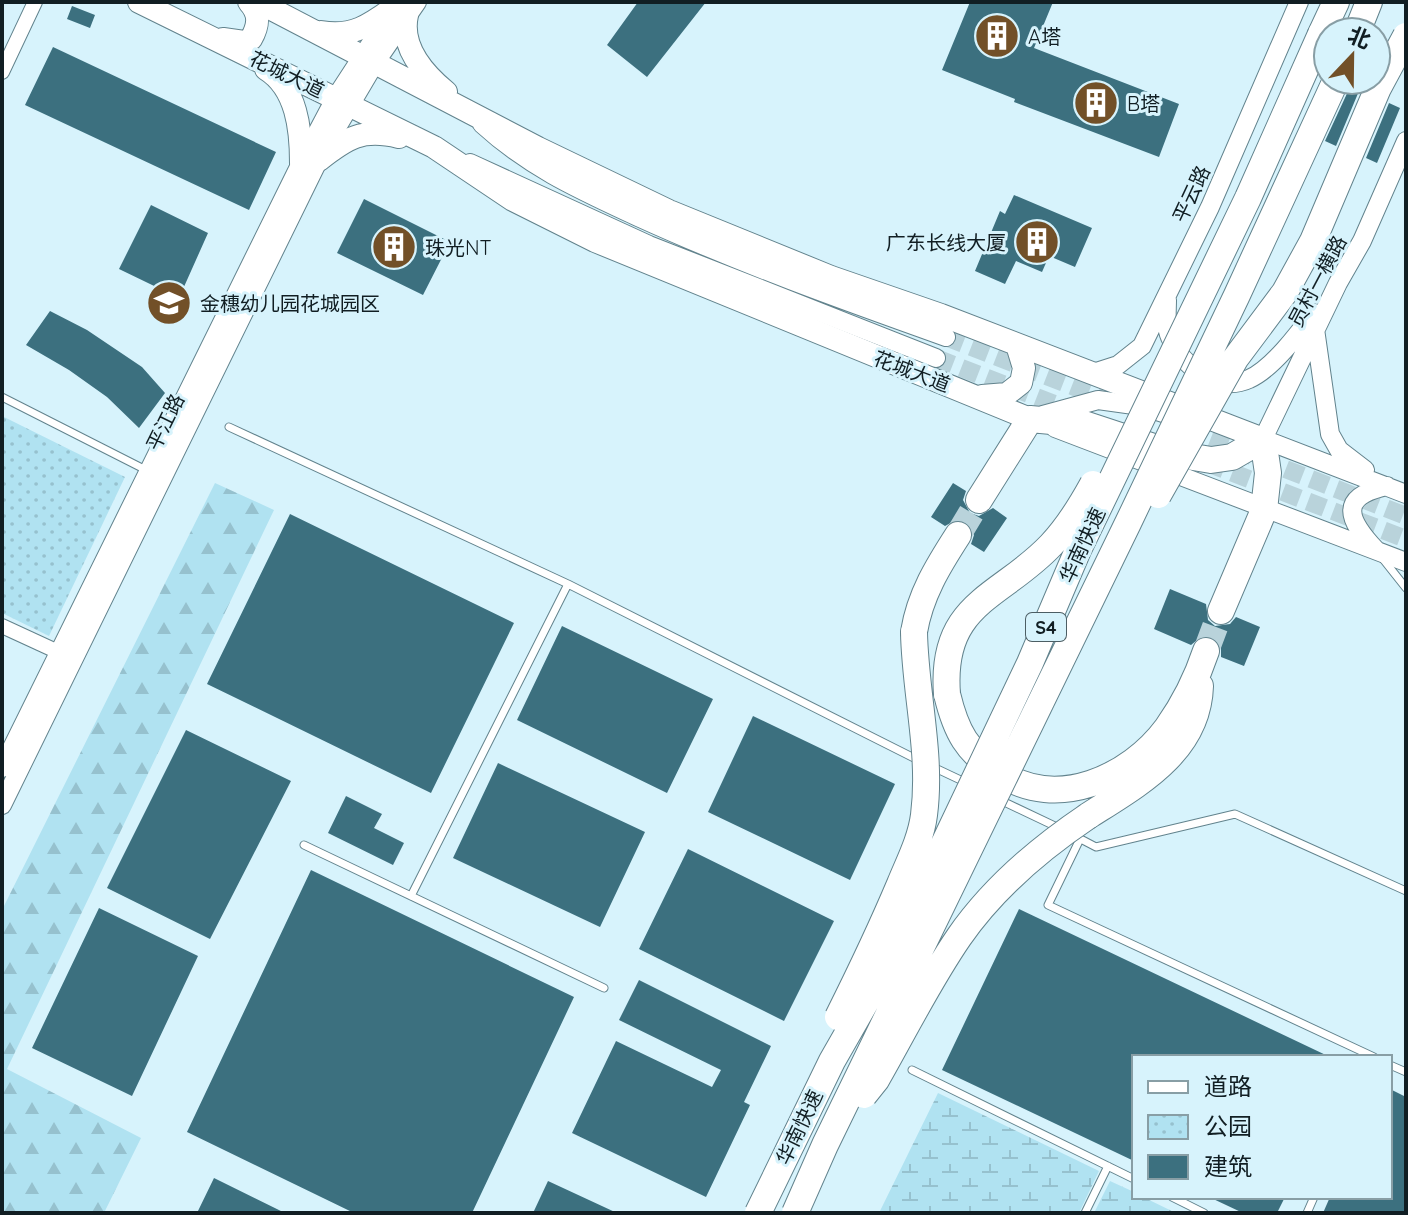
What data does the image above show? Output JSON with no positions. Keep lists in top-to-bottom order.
{
  "streets": {
    "highway": ["华南快速", "S4"],
    "main road": ["花城大道"],
    "street": ["平云路", "员村一横路", "平江路"]
  },
  "crossings": [
    ["花城大道", "平江路"]
  ],
  "places": {
    "building": [
      "A塔",
      "B塔",
      "广东长线大厦",
      "珠光NT"
    ],
    "school or university": ["金穗幼儿园花城园区"]
  },
  "legend": ["道路", "公园", "建筑"],
  "north": "top"
}
